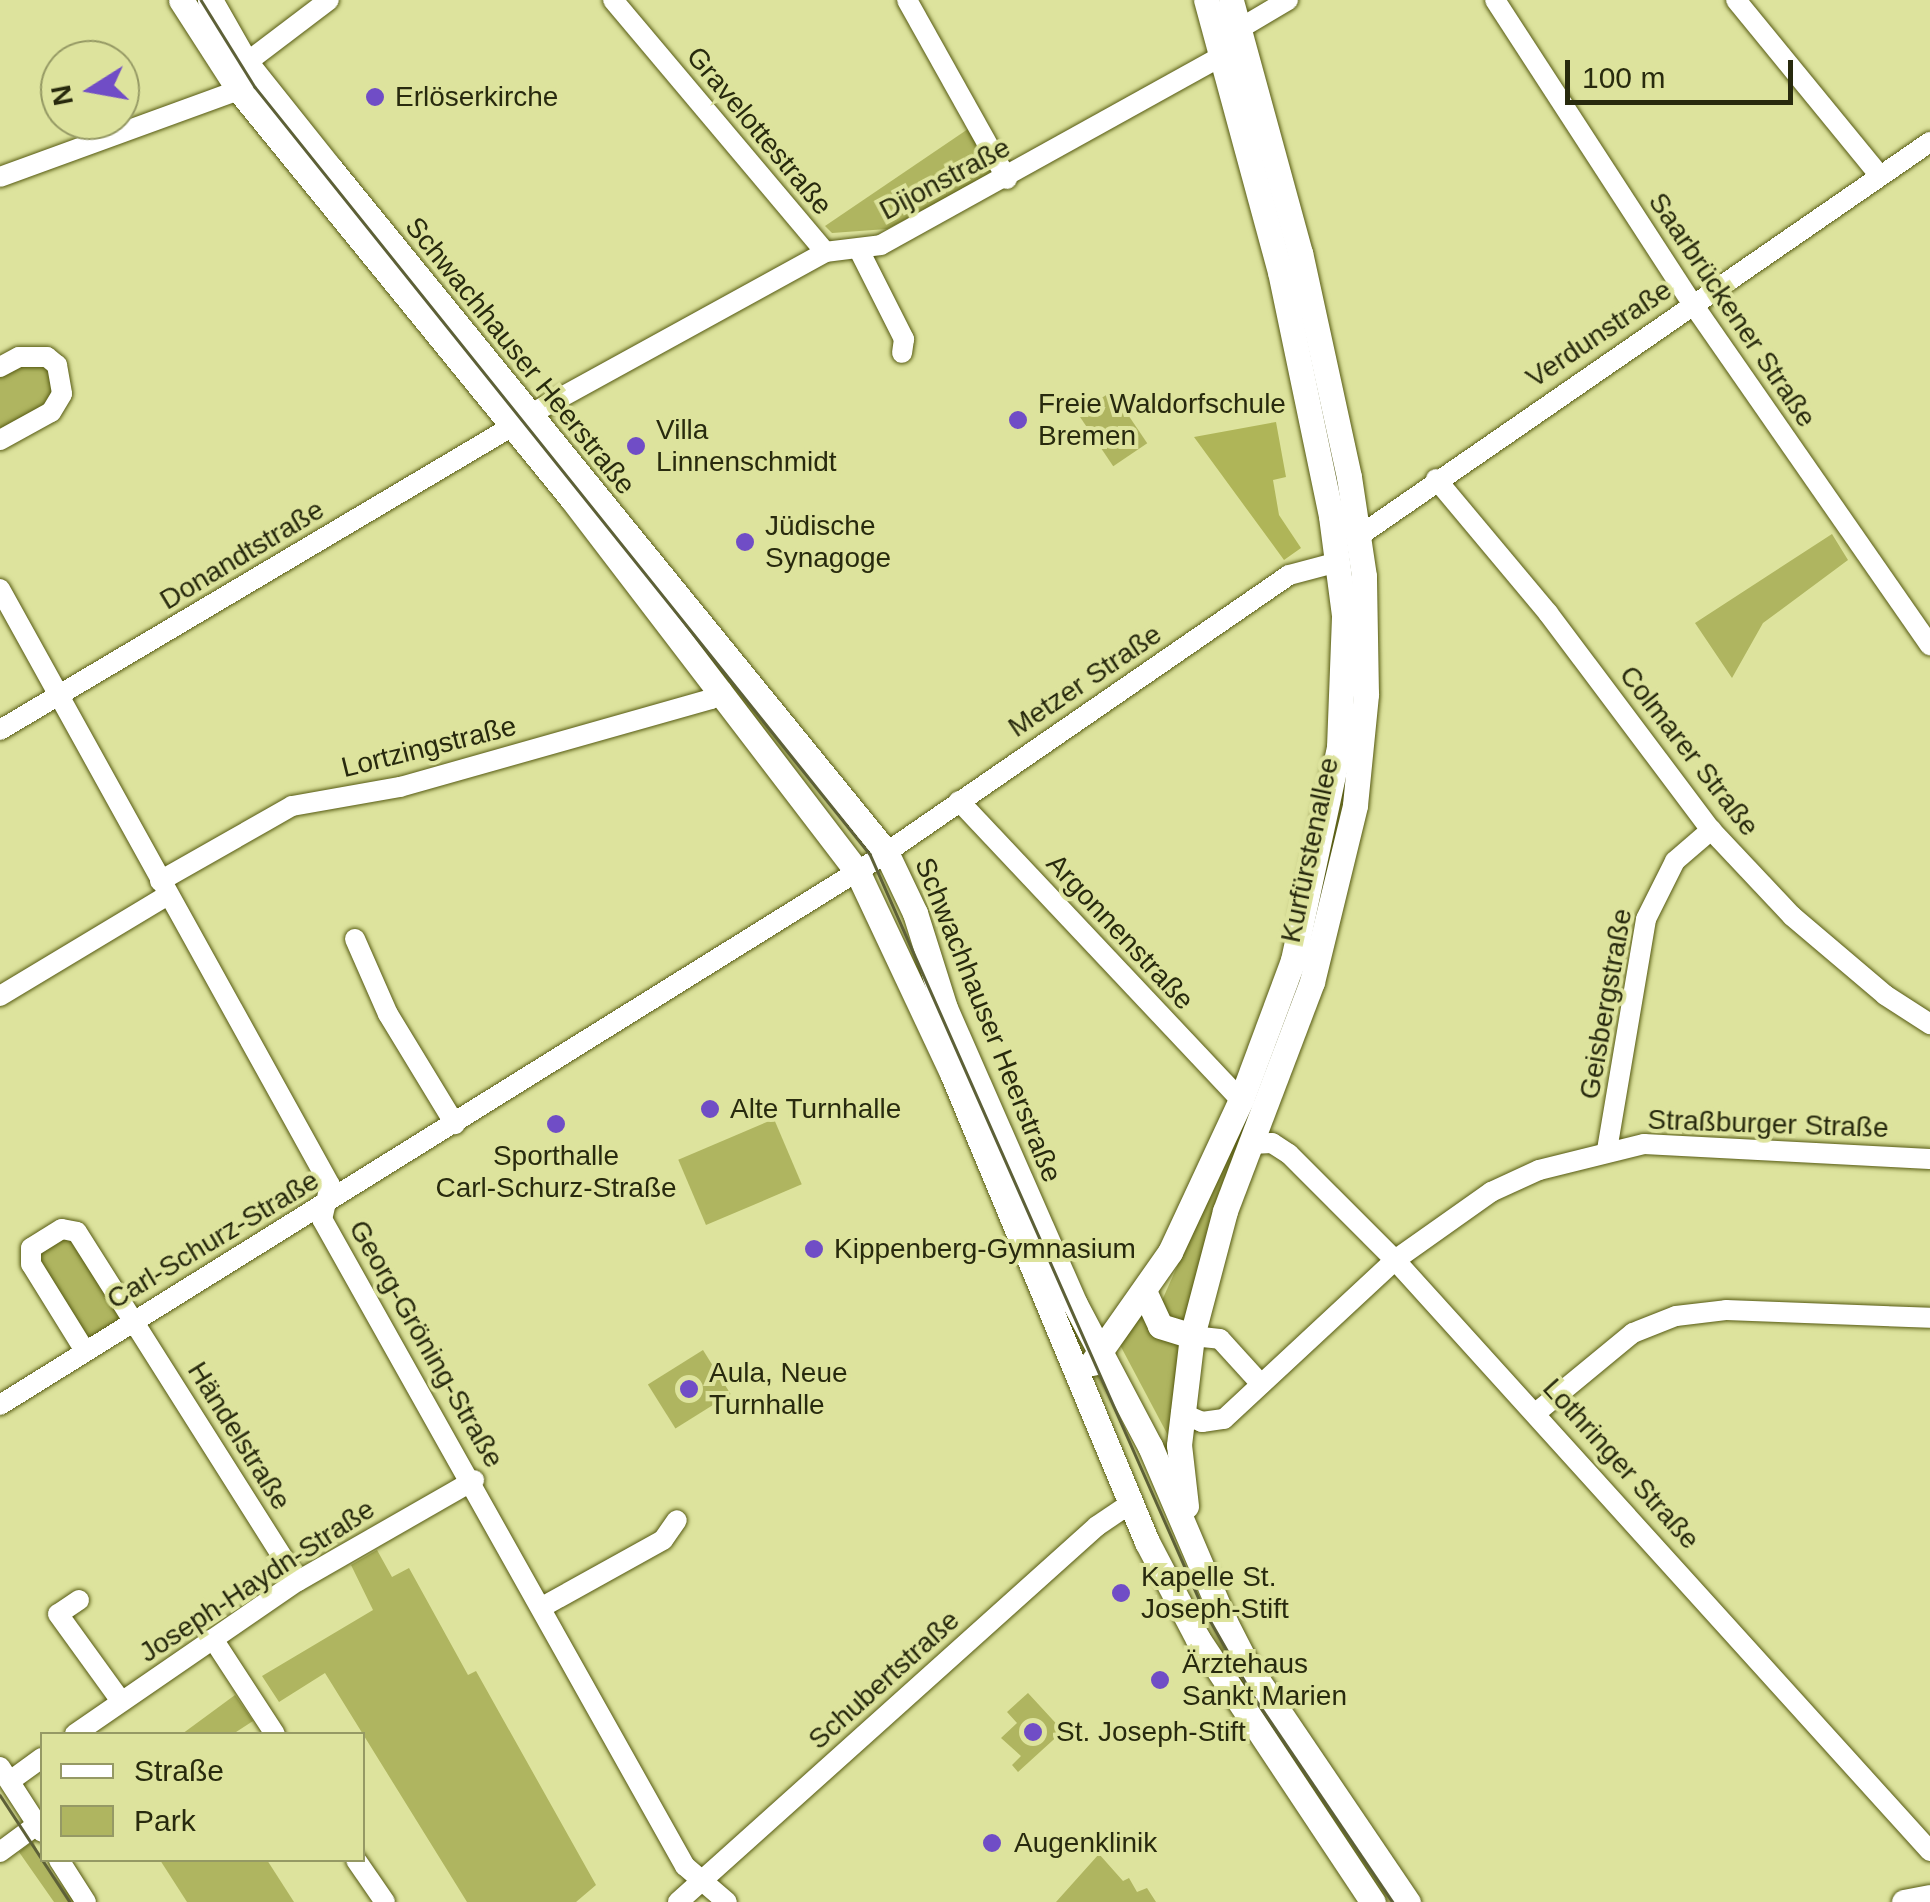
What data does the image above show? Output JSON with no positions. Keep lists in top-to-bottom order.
{
  "streets": {
    "main road": ["Schwachhauser Heerstraße", "Kurfürstenallee"],
    "street": [
      "Gravelottestraße",
      "Dijonstraße",
      "Saarbrückener Straße",
      "Verdunstraße",
      "Donandtstraße",
      "Metzer Straße",
      "Lortzingstraße",
      "Colmarer Straße",
      "Argonnenstraße",
      "Geisbergstraße",
      "Straßburger Straße",
      "Carl-Schurz-Straße",
      "Georg-Gröning-Straße",
      "Händelstraße",
      "Lothringer Straße",
      "Joseph-Haydn-Straße",
      "Schubertstraße"
    ]
  },
  "crossings": [
    ["Gravelottestraße", "Dijonstraße"],
    ["Dijonstraße", "Schwachhauser Heerstraße"],
    ["Dijonstraße", "Donandtstraße"],
    ["Dijonstraße", "Kurfürstenallee"],
    ["Saarbrückener Straße", "Verdunstraße"],
    ["Verdunstraße", "Colmarer Straße"],
    ["Verdunstraße", "Kurfürstenallee"],
    ["Schwachhauser Heerstraße", "Donandtstraße"],
    ["Schwachhauser Heerstraße", "Metzer Straße"],
    ["Schwachhauser Heerstraße", "Lortzingstraße"],
    ["Schwachhauser Heerstraße", "Kurfürstenallee"],
    ["Schwachhauser Heerstraße", "Carl-Schurz-Straße"],
    ["Schwachhauser Heerstraße", "Schubertstraße"],
    ["Donandtstraße", "Georg-Gröning-Straße"],
    ["Metzer Straße", "Kurfürstenallee"],
    ["Metzer Straße", "Argonnenstraße"],
    ["Metzer Straße", "Carl-Schurz-Straße"],
    ["Lortzingstraße", "Georg-Gröning-Straße"],
    ["Colmarer Straße", "Geisbergstraße"],
    ["Kurfürstenallee", "Argonnenstraße"],
    ["Kurfürstenallee", "Straßburger Straße"],
    ["Kurfürstenallee", "Lothringer Straße"],
    ["Geisbergstraße", "Straßburger Straße"],
    ["Straßburger Straße", "Lothringer Straße"],
    ["Carl-Schurz-Straße", "Georg-Gröning-Straße"],
    ["Carl-Schurz-Straße", "Händelstraße"],
    ["Georg-Gröning-Straße", "Joseph-Haydn-Straße"],
    ["Georg-Gröning-Straße", "Schubertstraße"],
    ["Händelstraße", "Joseph-Haydn-Straße"]
  ],
  "places": [
    "Erlöserkirche",
    "Freie Waldorfschule Bremen",
    "Villa Linnenschmidt",
    "Jüdische Synagoge",
    "Alte Turnhalle",
    "Sporthalle Carl-Schurz-Straße",
    "Kippenberg-Gymnasium",
    "Aula, Neue Turnhalle",
    "Kapelle St. Joseph-Stift",
    "Ärztehaus Sankt Marien",
    "St. Joseph-Stift",
    "Augenklinik"
  ],
  "legend": ["Straße", "Park"],
  "scale_bar": "100 m",
  "north": "left"
}
